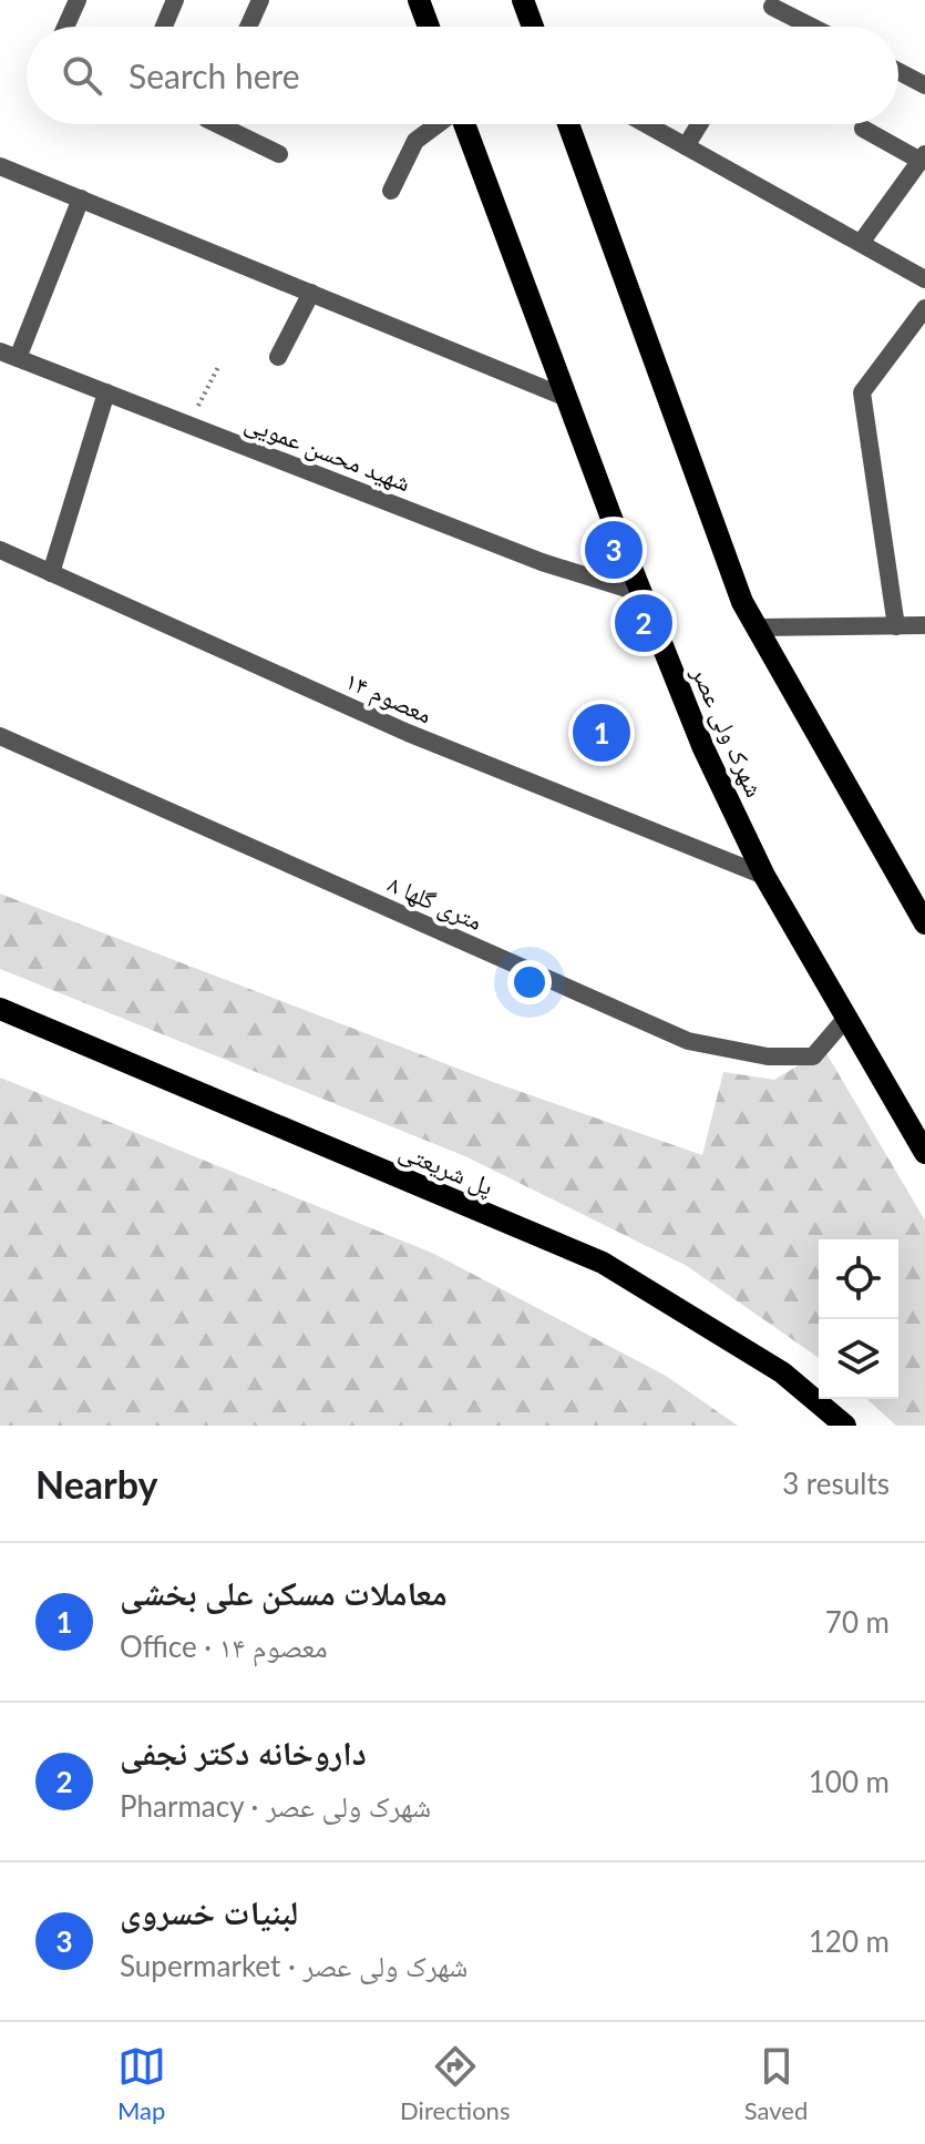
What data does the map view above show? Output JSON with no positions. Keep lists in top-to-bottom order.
{
  "streets": {
    "main road": ["شهرک ولی عصر", "پل شریعتی"],
    "street": ["شهید محسن عمویی", "۱۴ معصوم", "۸ متری گلها"]
  },
  "crossings": [
    ["شهید محسن عمویی", "شهرک ولی عصر"],
    ["۱۴ معصوم", "شهرک ولی عصر"],
    ["شهرک ولی عصر", "۸ متری گلها"]
  ],
  "page": {
    "search": "Search here",
    "pins": ["3", "2", "1"],
    "heading": ["Nearby", "3 results"],
    "list": [
      {
        "mark": "1",
        "name": "معاملات مسکن علی بخشی",
        "note": "Office · ۱۴ معصوم",
        "value": "70 m"
      },
      {
        "mark": "2",
        "name": "داروخانه دکتر نجفی",
        "note": "Pharmacy · شهرک ولی عصر",
        "value": "100 m"
      },
      {
        "mark": "3",
        "name": "لبنیات خسروی",
        "note": "Supermarket · شهرک ولی عصر",
        "value": "120 m"
      }
    ],
    "nav": ["Map", "Directions", "Saved"]
  }
}
